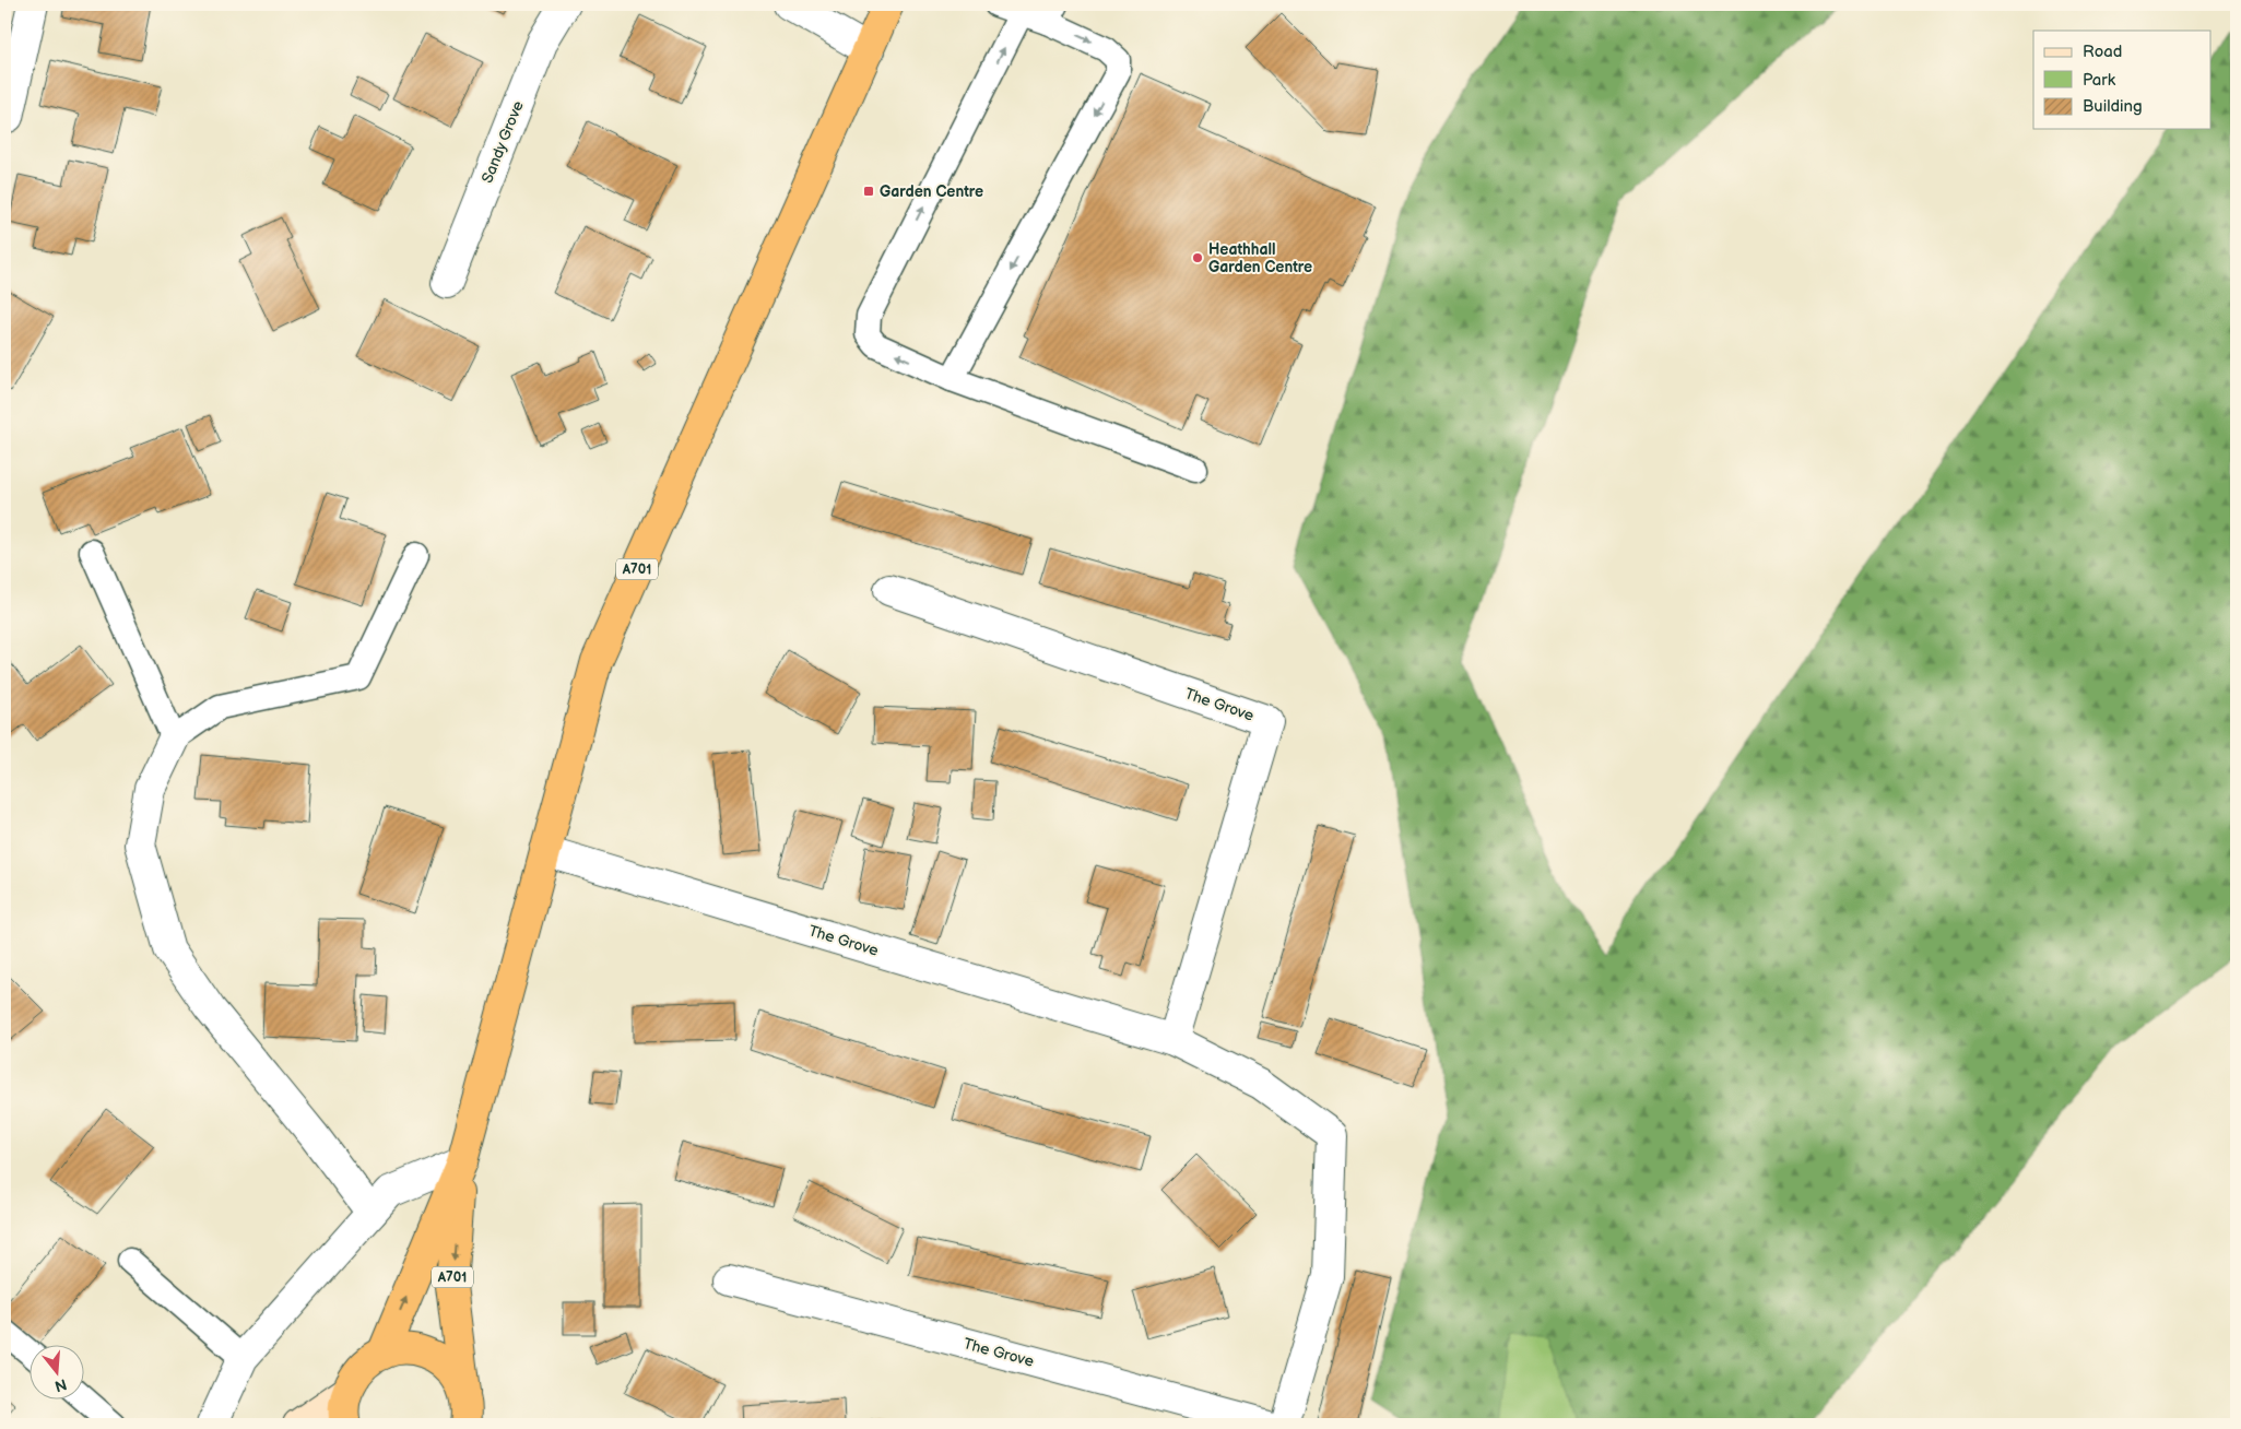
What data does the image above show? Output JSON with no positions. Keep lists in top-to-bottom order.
{
  "streets": {
    "highway": ["A701"],
    "street": ["Sandy Grove", "The Grove"]
  },
  "crossings": [
    ["A701", "The Grove"]
  ],
  "places": {
    "transit": ["Garden Centre"],
    "other": ["Heathhall Garden Centre"]
  },
  "legend": ["Road", "Park", "Building"],
  "north": "bottom"
}
